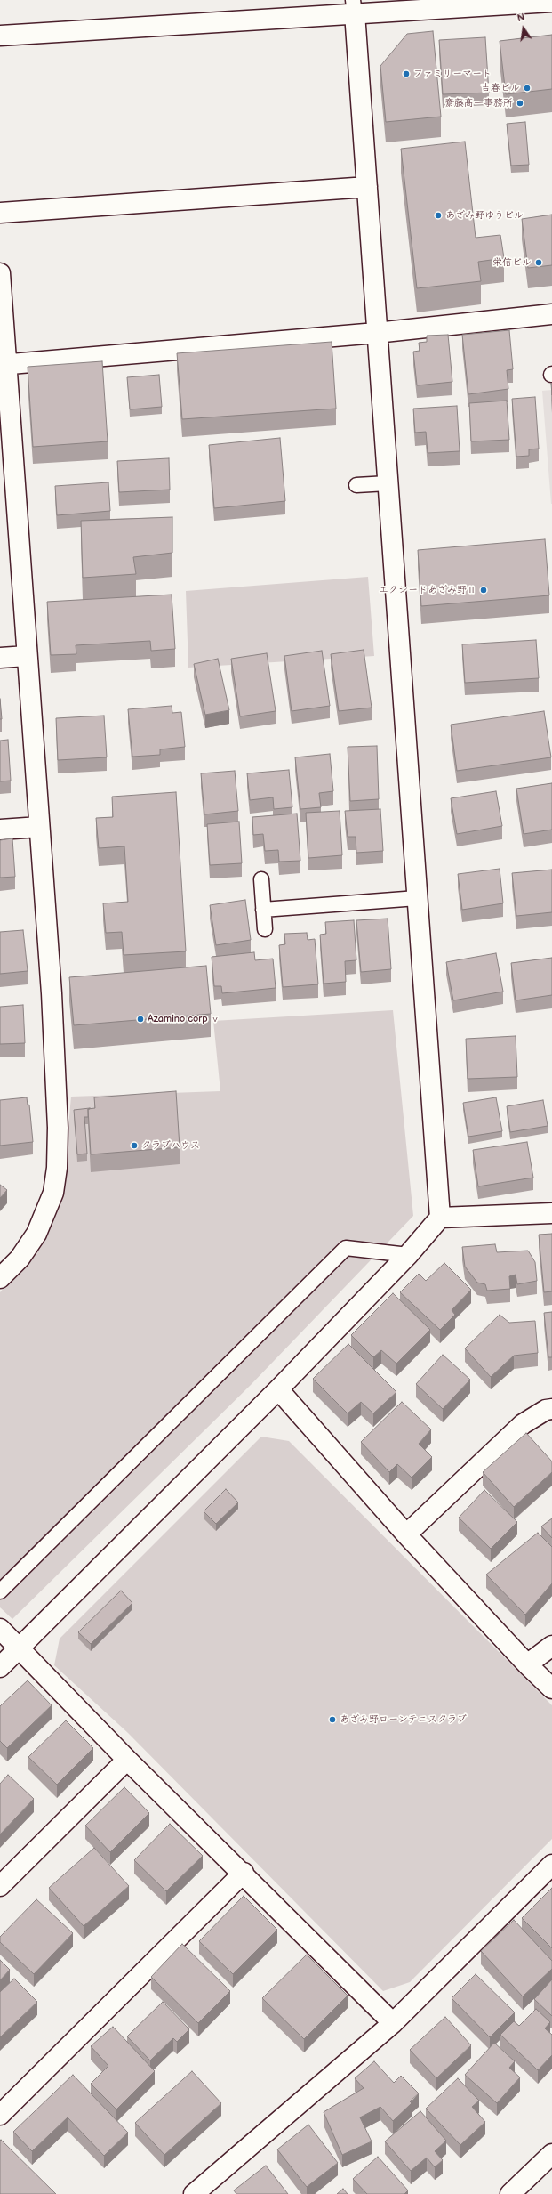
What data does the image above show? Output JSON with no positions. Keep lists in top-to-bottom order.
{
  "places": [
    "ファミリーマート",
    "吉春ビル",
    "齋藤髙一事務所",
    "あざみ野ゆうビル",
    "栄信ビル",
    "エクシードあざみ野Ⅱ",
    "Azamino corp ⅴ",
    "クラブハウス",
    "あざみ野ローンテニスクラブ"
  ],
  "north": "top"
}
